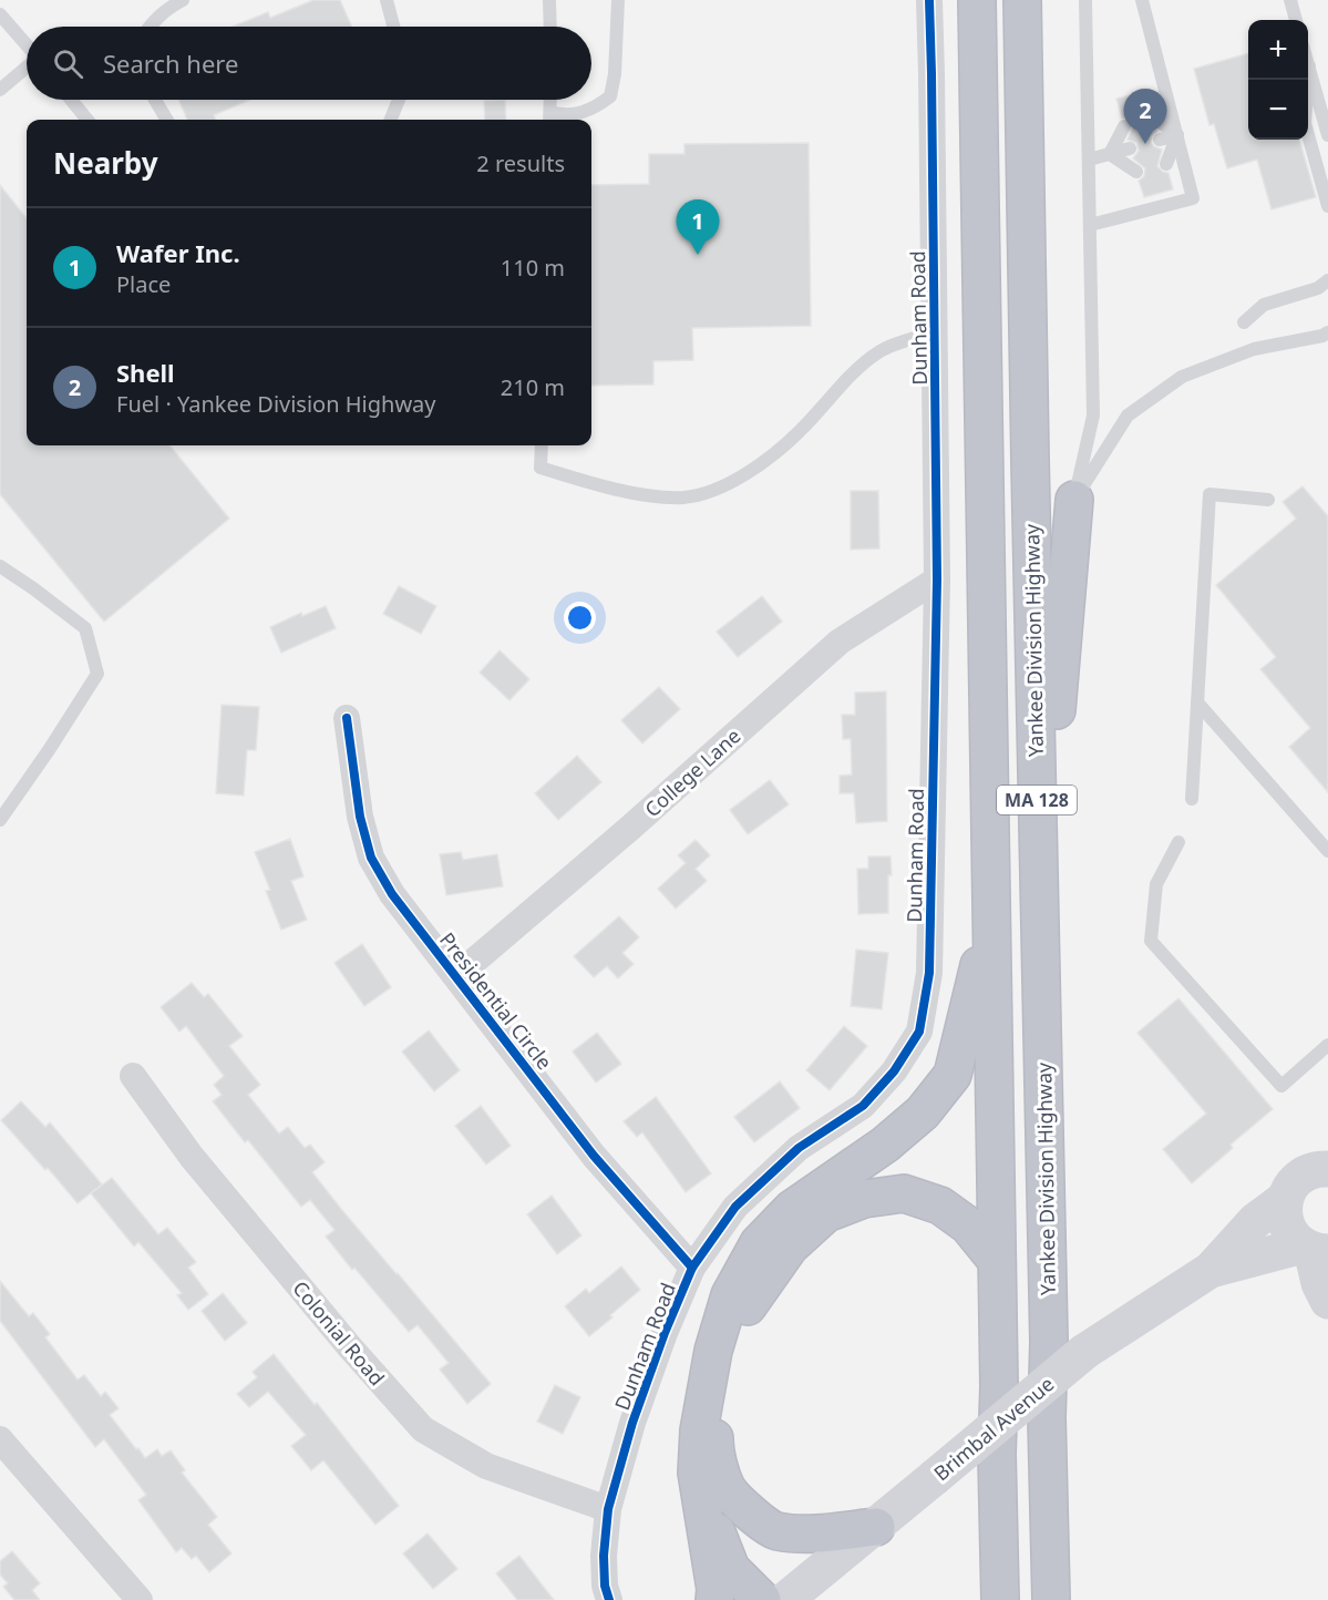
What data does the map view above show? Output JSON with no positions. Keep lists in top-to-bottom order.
{
  "streets": {
    "highway": ["Yankee Division Highway", "MA 128"],
    "main road": ["Brimbal Avenue"],
    "street": [
      "Dunham Road",
      "College Lane",
      "Presidential Circle",
      "Colonial Road"
    ]
  },
  "crossings": [
    ["Dunham Road", "College Lane"],
    ["Dunham Road", "Presidential Circle"],
    ["Dunham Road", "Colonial Road"],
    ["College Lane", "Presidential Circle"]
  ],
  "page": {
    "map_buttons": ["+", "−"],
    "search": "Search here",
    "pins": ["2", "1"],
    "heading": ["Nearby", "2 results"],
    "list": [
      {
        "mark": "1",
        "name": "Wafer Inc.",
        "note": "Place",
        "value": "110 m"
      },
      {
        "mark": "2",
        "name": "Shell",
        "note": "Fuel · Yankee Division Highway",
        "value": "210 m"
      }
    ]
  }
}
